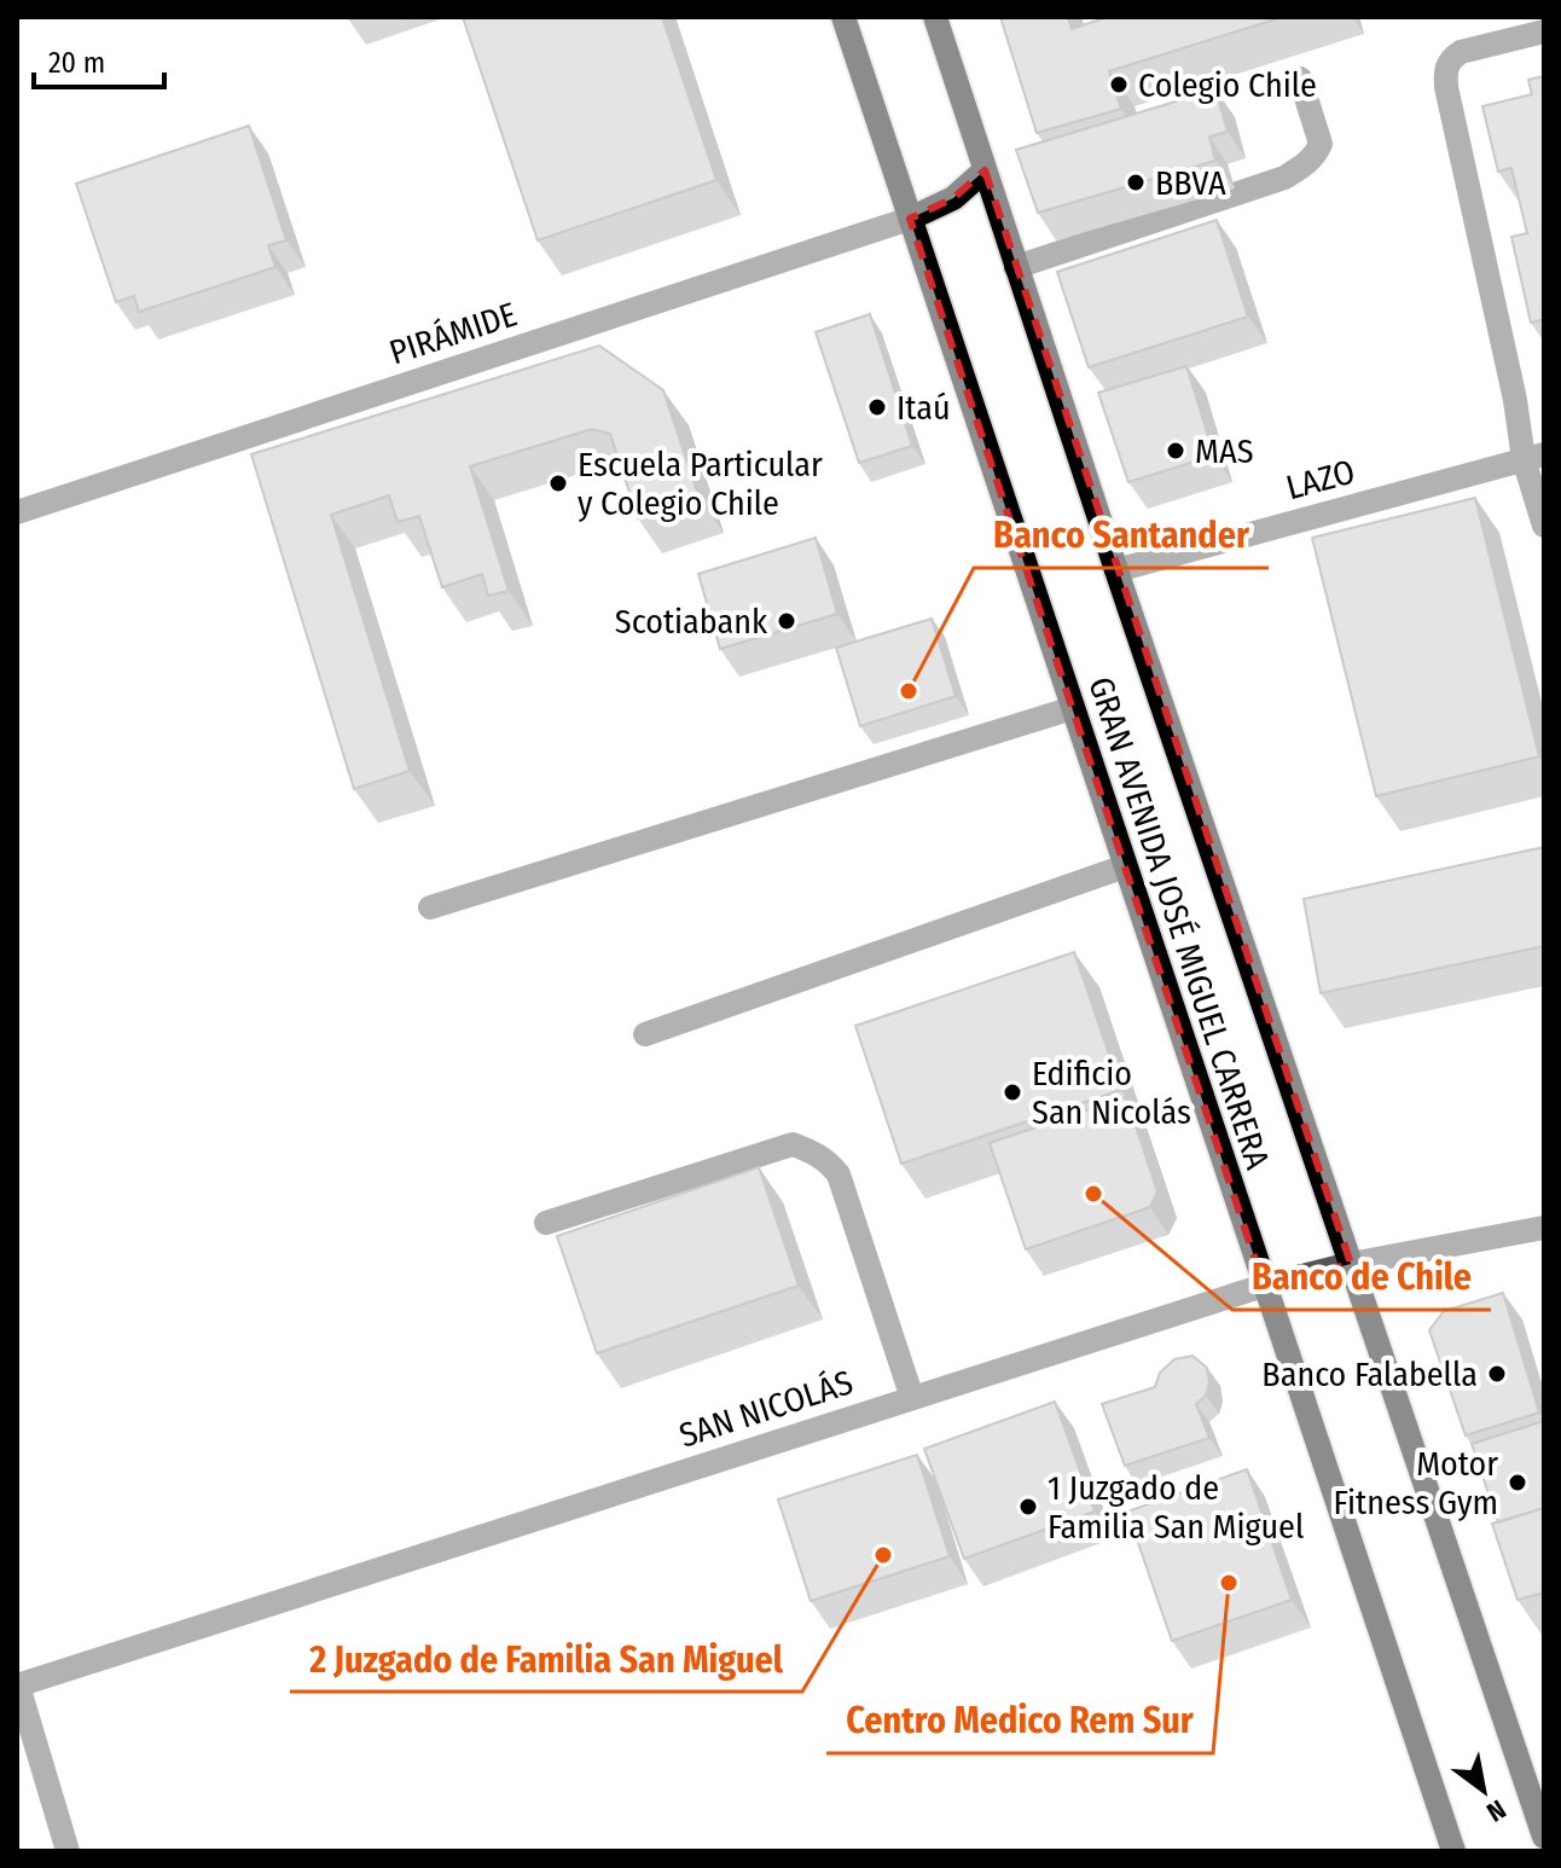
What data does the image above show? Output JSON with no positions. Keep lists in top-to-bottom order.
{
  "streets": {
    "main road": ["GRAN AVENIDA JOSÉ MIGUEL CARRERA"],
    "street": ["PIRÁMIDE", "LAZO", "SAN NICOLÁS"]
  },
  "crossings": [
    ["PIRÁMIDE", "GRAN AVENIDA JOSÉ MIGUEL CARRERA"],
    ["LAZO", "GRAN AVENIDA JOSÉ MIGUEL CARRERA"],
    ["GRAN AVENIDA JOSÉ MIGUEL CARRERA", "SAN NICOLÁS"]
  ],
  "places": [
    "Colegio Chile",
    "BBVA",
    "Itaú",
    "MAS",
    "Escuela Particular y Colegio Chile",
    "Scotiabank",
    "Banco Santander",
    "Edificio San Nicolás",
    "Banco de Chile",
    "Banco Falabella",
    "Motor Fitness Gym",
    "1 Juzgado de Familia San Miguel",
    "2 Juzgado de Familia San Miguel",
    "Centro Medico Rem Sur"
  ],
  "scale_bar": "20 m",
  "north": "bottom right"
}
